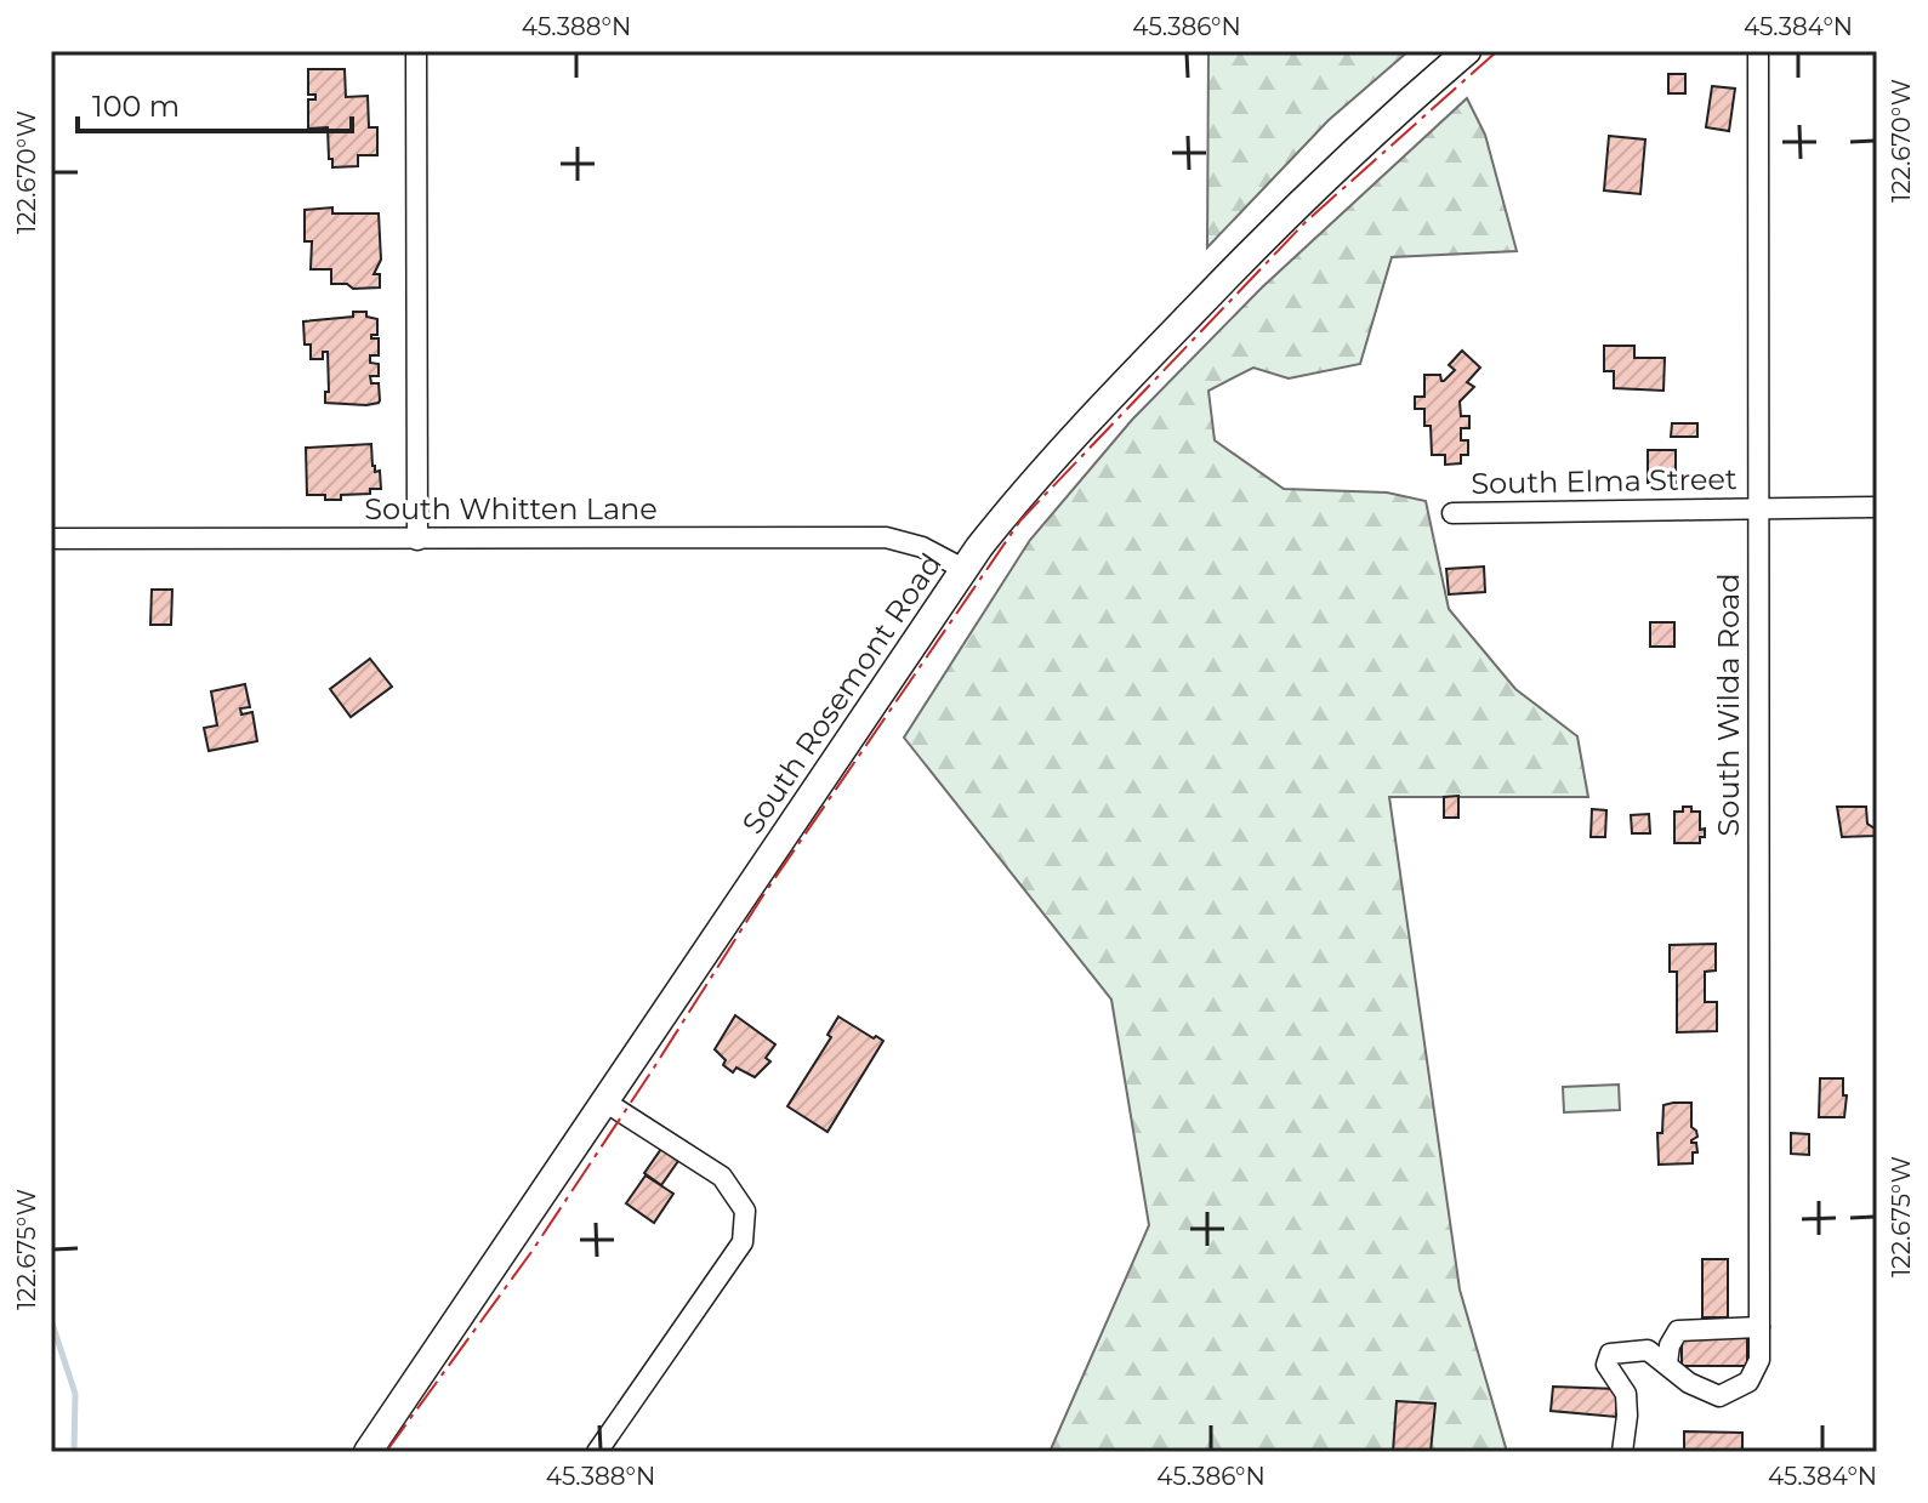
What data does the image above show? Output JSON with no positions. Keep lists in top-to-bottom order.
{
  "streets": {
    "main road": ["South Rosemont Road"],
    "street": ["South Elma Street", "South Whitten Lane", "South Wilda Road"]
  },
  "crossings": [
    ["South Elma Street", "South Wilda Road"],
    ["South Whitten Lane", "South Rosemont Road"]
  ],
  "scale_bar": "100 m",
  "coordinates": [
    "45.388°N",
    "45.386°N",
    "45.384°N",
    "122.670°W",
    "122.675°W"
  ]
}
